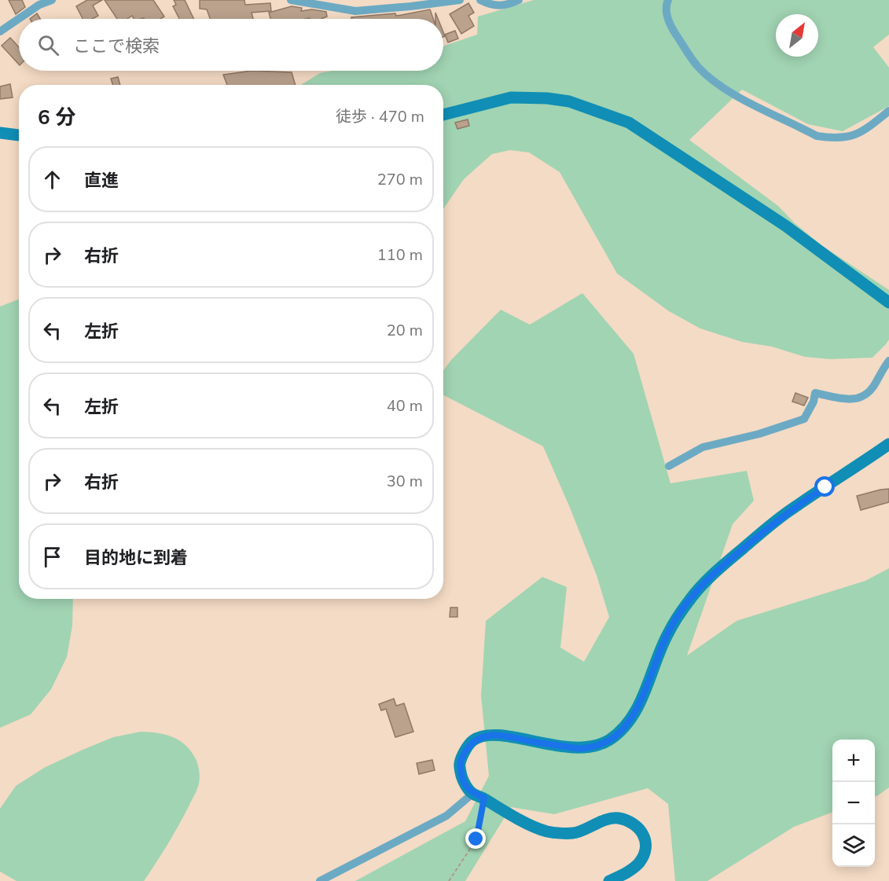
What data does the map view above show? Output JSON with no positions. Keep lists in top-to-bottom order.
{
  "north": "top right",
  "page": {
    "search": "ここで検索",
    "heading": ["6 分", "徒歩 · 470 m"],
    "list": [
      ["直進", "270 m"],
      ["右折", "110 m"],
      ["左折", "20 m"],
      ["左折", "40 m"],
      ["右折", "30 m"],
      "目的地に到着"
    ],
    "map_buttons": ["+", "−"]
  }
}
